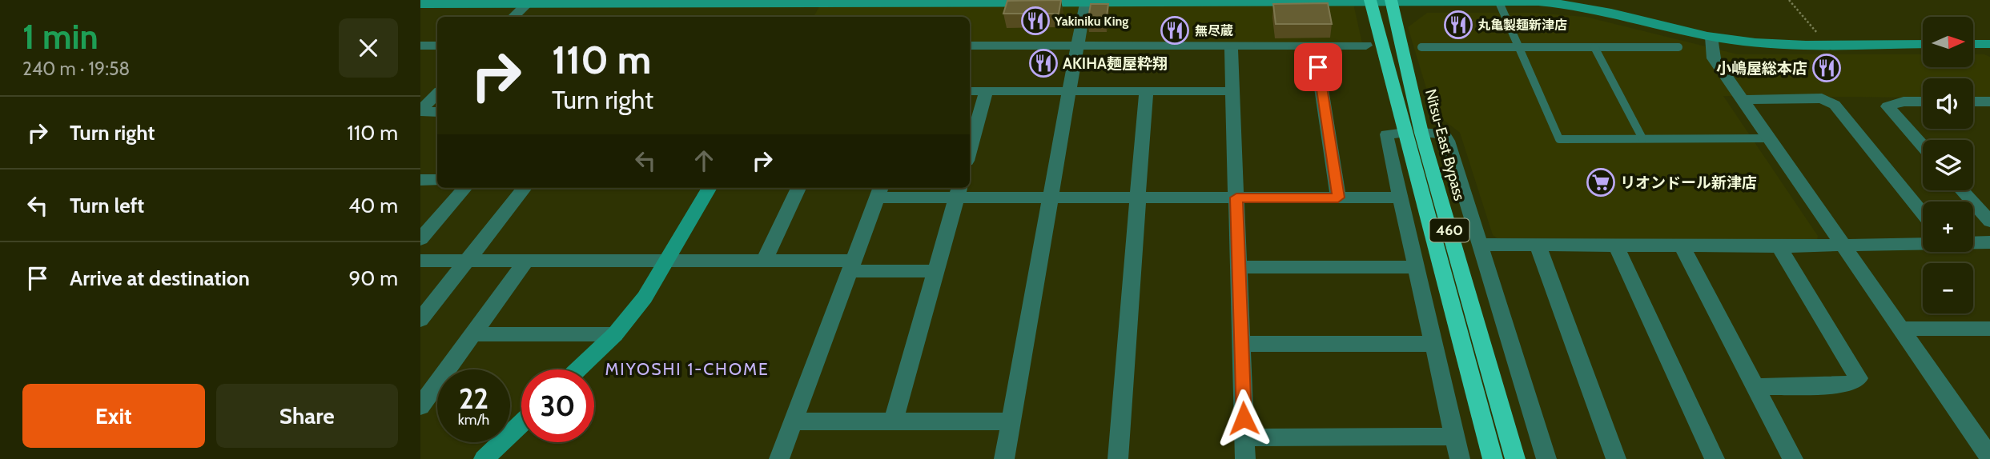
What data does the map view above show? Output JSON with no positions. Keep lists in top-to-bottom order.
{
  "streets": {
    "highway": ["Nitsu-East Bypass", "460"]
  },
  "districts": ["MIYOSHI 1-CHOME"],
  "places": {
    "restaurant": [
      "Yakiniku King",
      "丸亀製麺新津店",
      "無尽蔵",
      "AKIHA麺屋粋翔",
      "小嶋屋総本店"
    ],
    "supermarket": ["リオンドール新津店"]
  },
  "north": "right",
  "page": {
    "heading": ["1 min", "240 m · 19:58"],
    "map_buttons": ["+", "−"],
    "turn": ["110 m", "Turn right"],
    "list": [
      {
        "name": "Turn right",
        "value": "110 m"
      },
      {
        "name": "Turn left",
        "value": "40 m"
      },
      {
        "name": "Arrive at destination",
        "value": "90 m"
      }
    ],
    "speed": "22 km/h",
    "limit": "30",
    "buttons": ["Exit", "Share"]
  }
}
